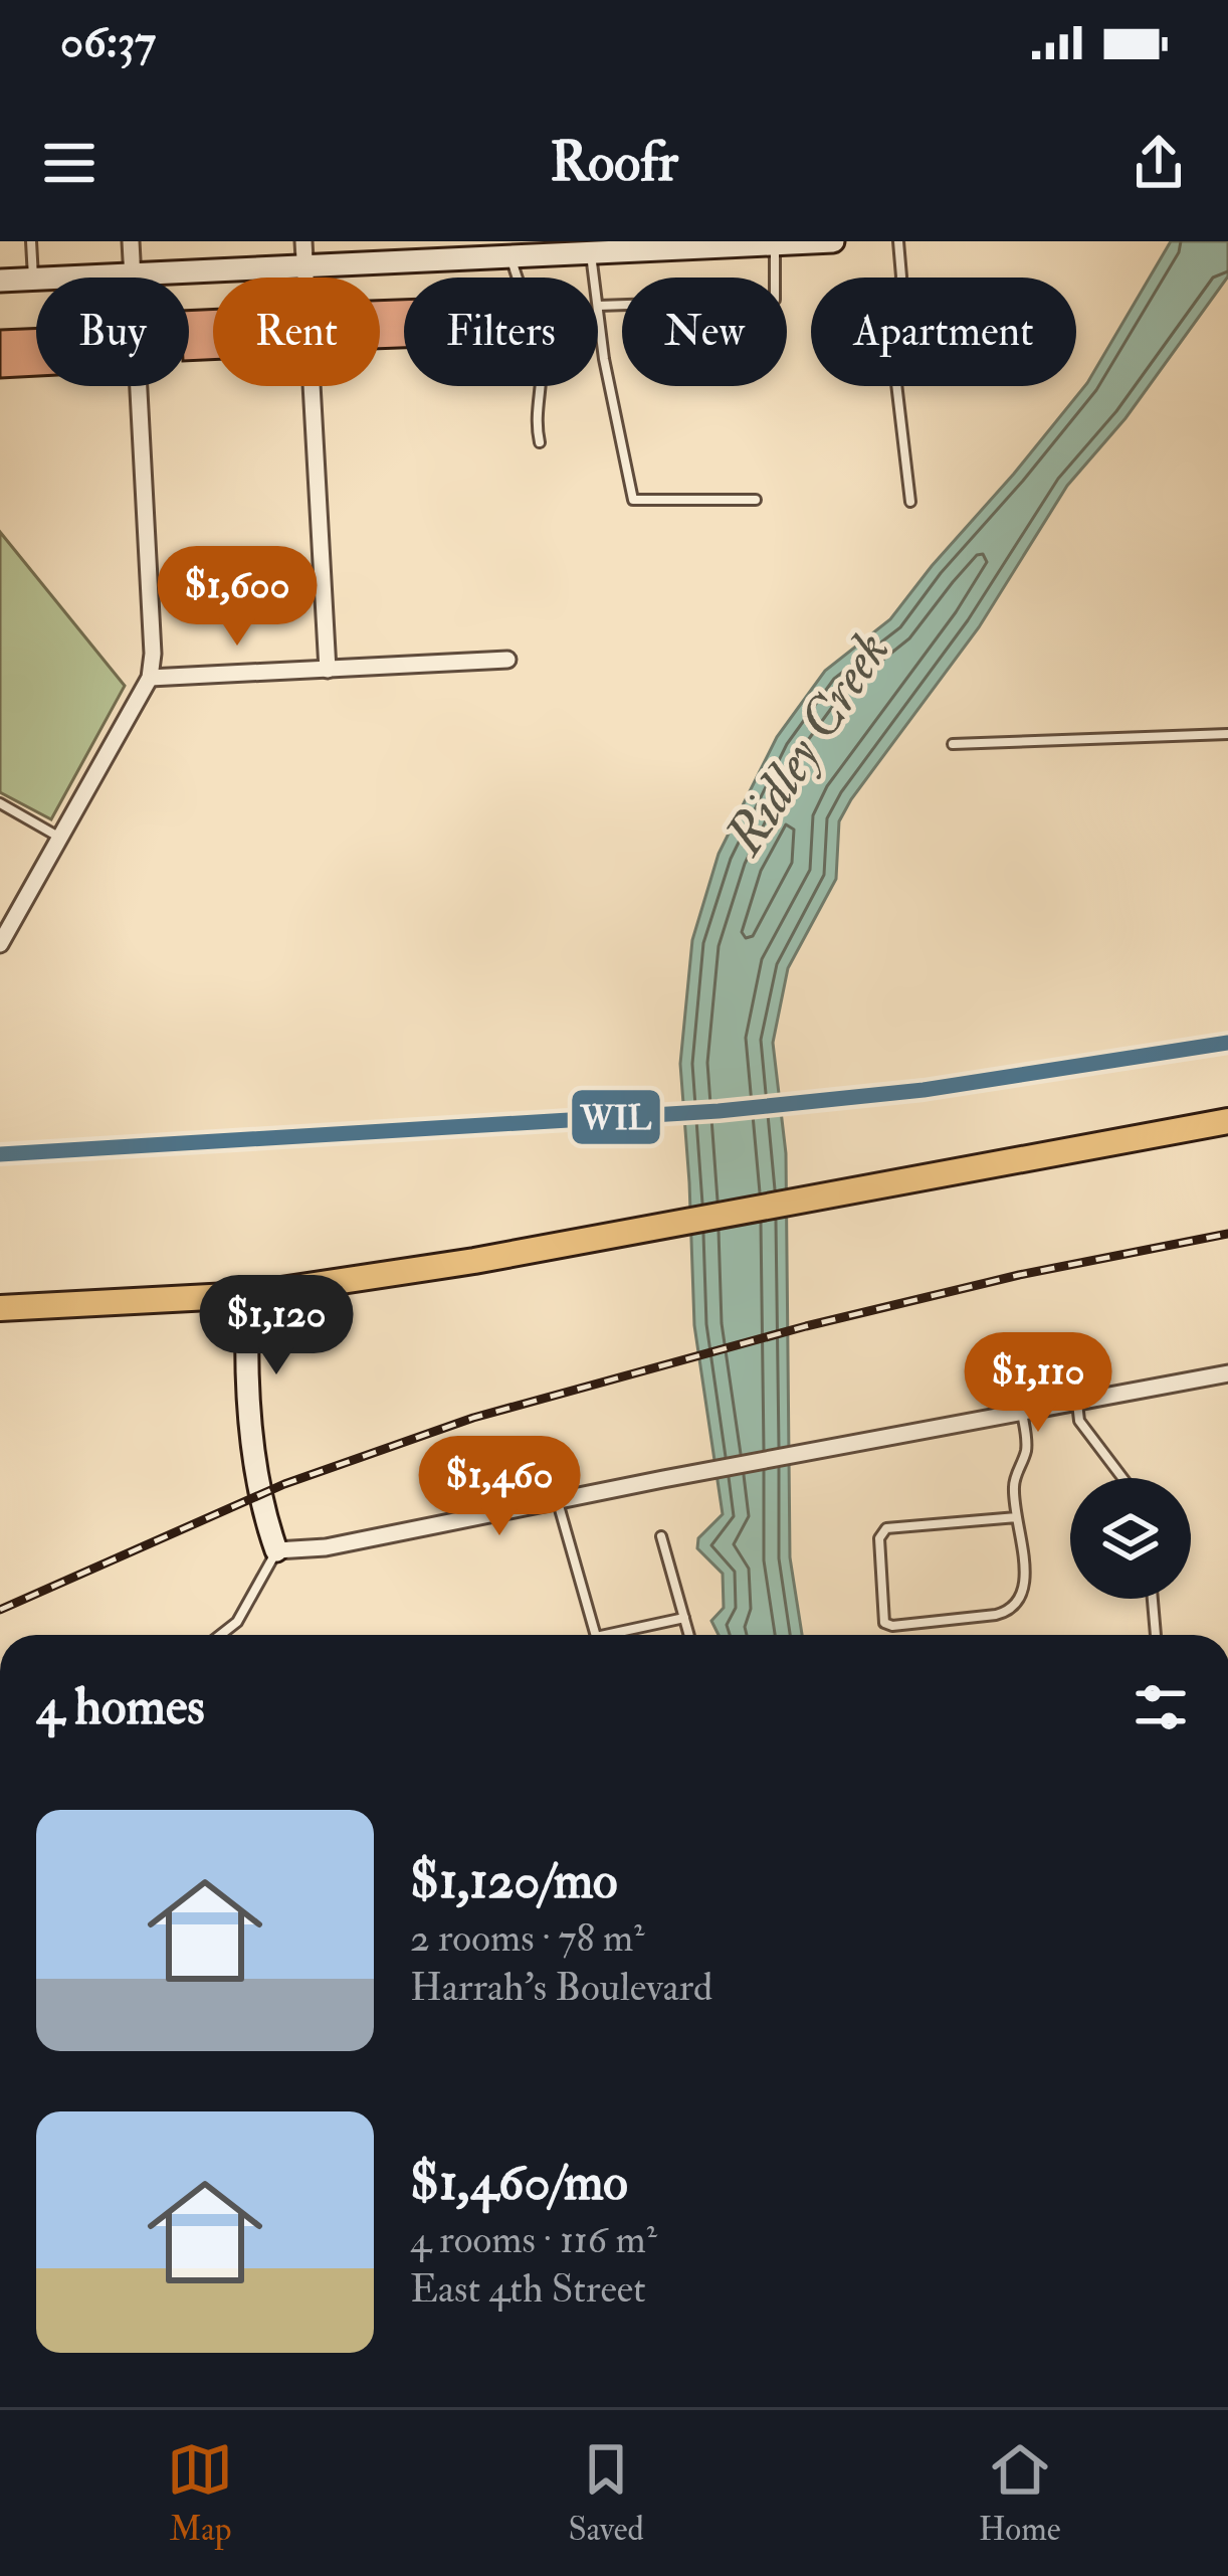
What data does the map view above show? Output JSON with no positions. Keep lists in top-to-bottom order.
{
  "water": ["Ridley Creek"],
  "lines": ["transit line WIL"],
  "page": {
    "status": "06:37",
    "header": "Roofr",
    "chip": [
      "Buy",
      "Rent",
      "Filters",
      "New",
      "Apartment"
    ],
    "price": [
      "$1,600",
      "$1,120",
      "$1,110",
      "$1,460"
    ],
    "heading": "4 homes",
    "list": [
      {
        "name": "$1,120/mo",
        "note": "2 rooms · 78 m² · Harrah's Boulevard"
      },
      {
        "name": "$1,460/mo",
        "note": "4 rooms · 116 m² · East 4th Street"
      }
    ],
    "tabs": ["Map", "Saved", "Home"]
  }
}
